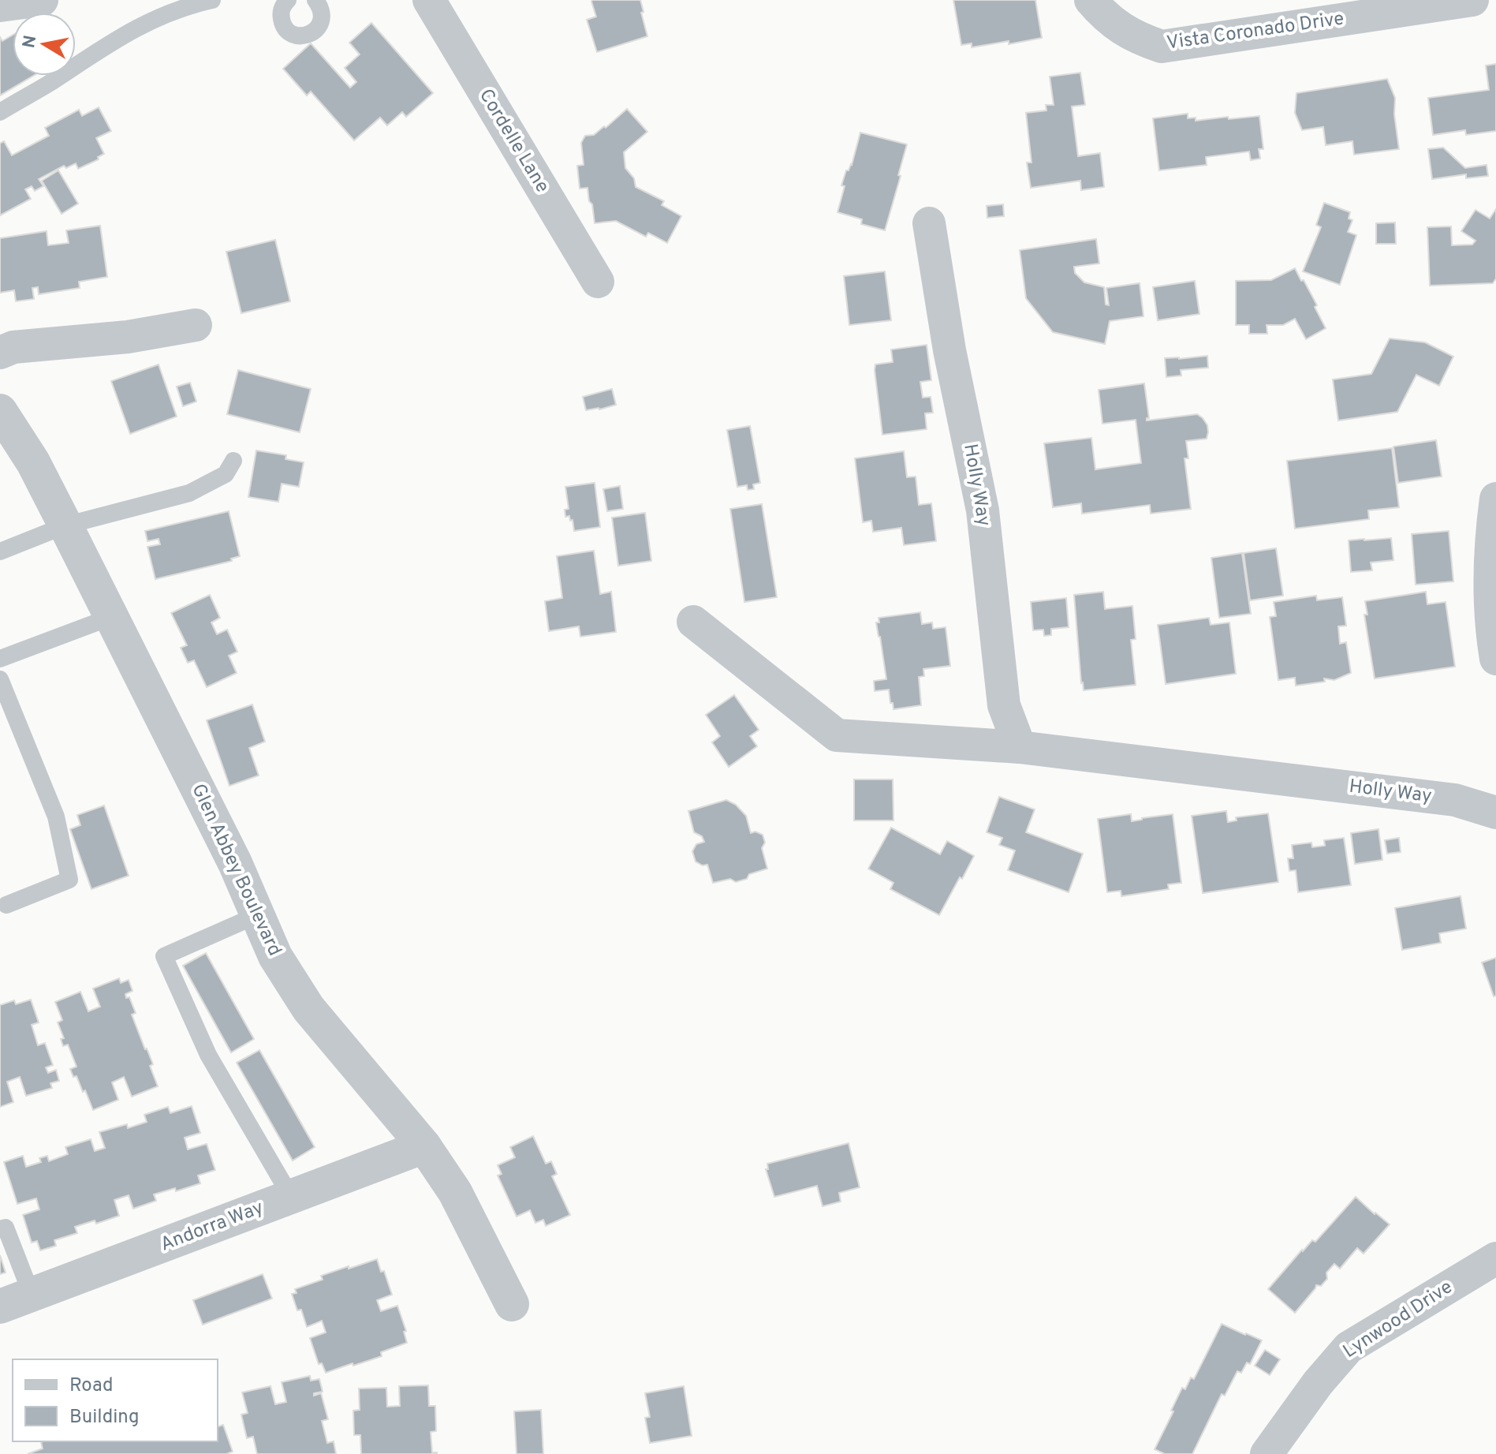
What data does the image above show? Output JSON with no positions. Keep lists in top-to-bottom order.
{
  "streets": {
    "street": [
      "Vista Coronado Drive",
      "Cordelle Lane",
      "Holly Way",
      "Glen Abbey Boulevard",
      "Andorra Way",
      "Lynwood Drive"
    ]
  },
  "crossings": [
    ["Glen Abbey Boulevard", "Andorra Way"]
  ],
  "legend": ["Road", "Building"],
  "north": "left"
}
